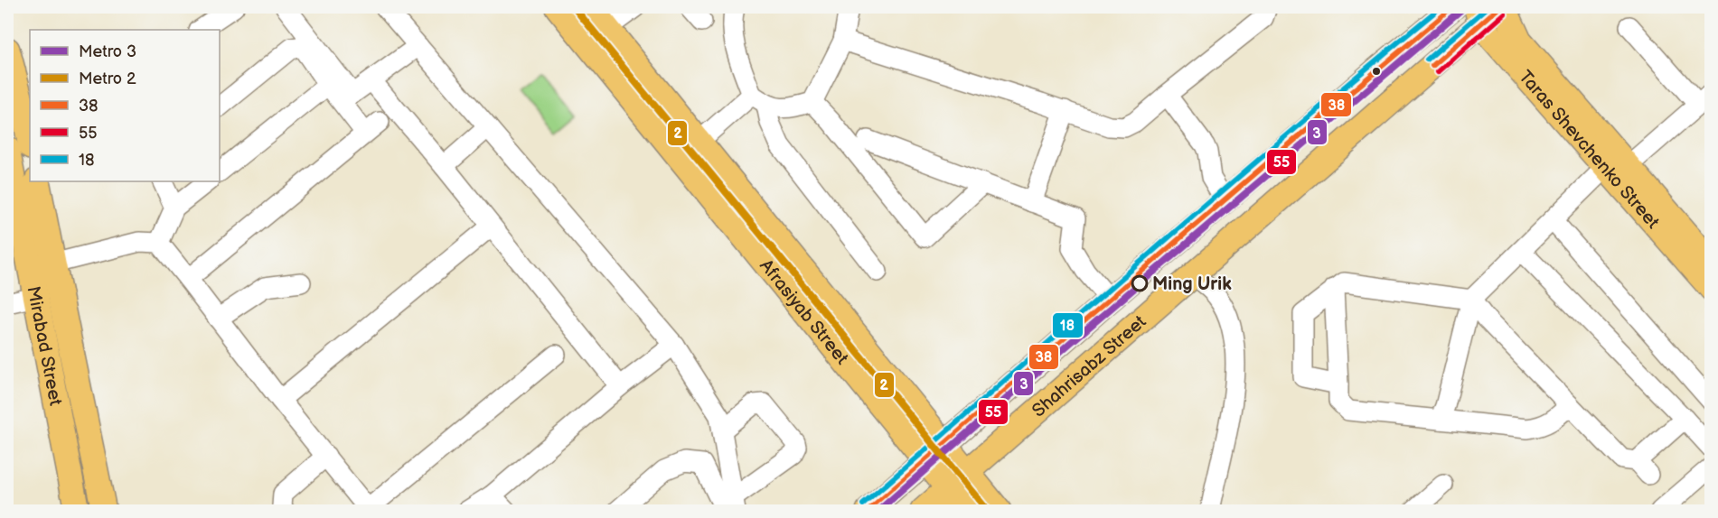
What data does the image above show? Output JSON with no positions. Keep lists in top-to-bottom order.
{
  "streets": {
    "main road": [
      "Taras Shevchenko Street",
      "Afrasiyab Street",
      "Mirabad Street",
      "Shahrisabz Street"
    ]
  },
  "crossings": [
    ["Taras Shevchenko Street", "Shahrisabz Street"],
    ["Afrasiyab Street", "Shahrisabz Street"]
  ],
  "places": ["Ming Urik"],
  "lines": [
    "metro line 3",
    "metro line 2",
    "transit line 38",
    "transit line 18",
    "transit line 55"
  ],
  "legend": [
    "Metro 3",
    "Metro 2",
    "38",
    "55",
    "18"
  ]
}
